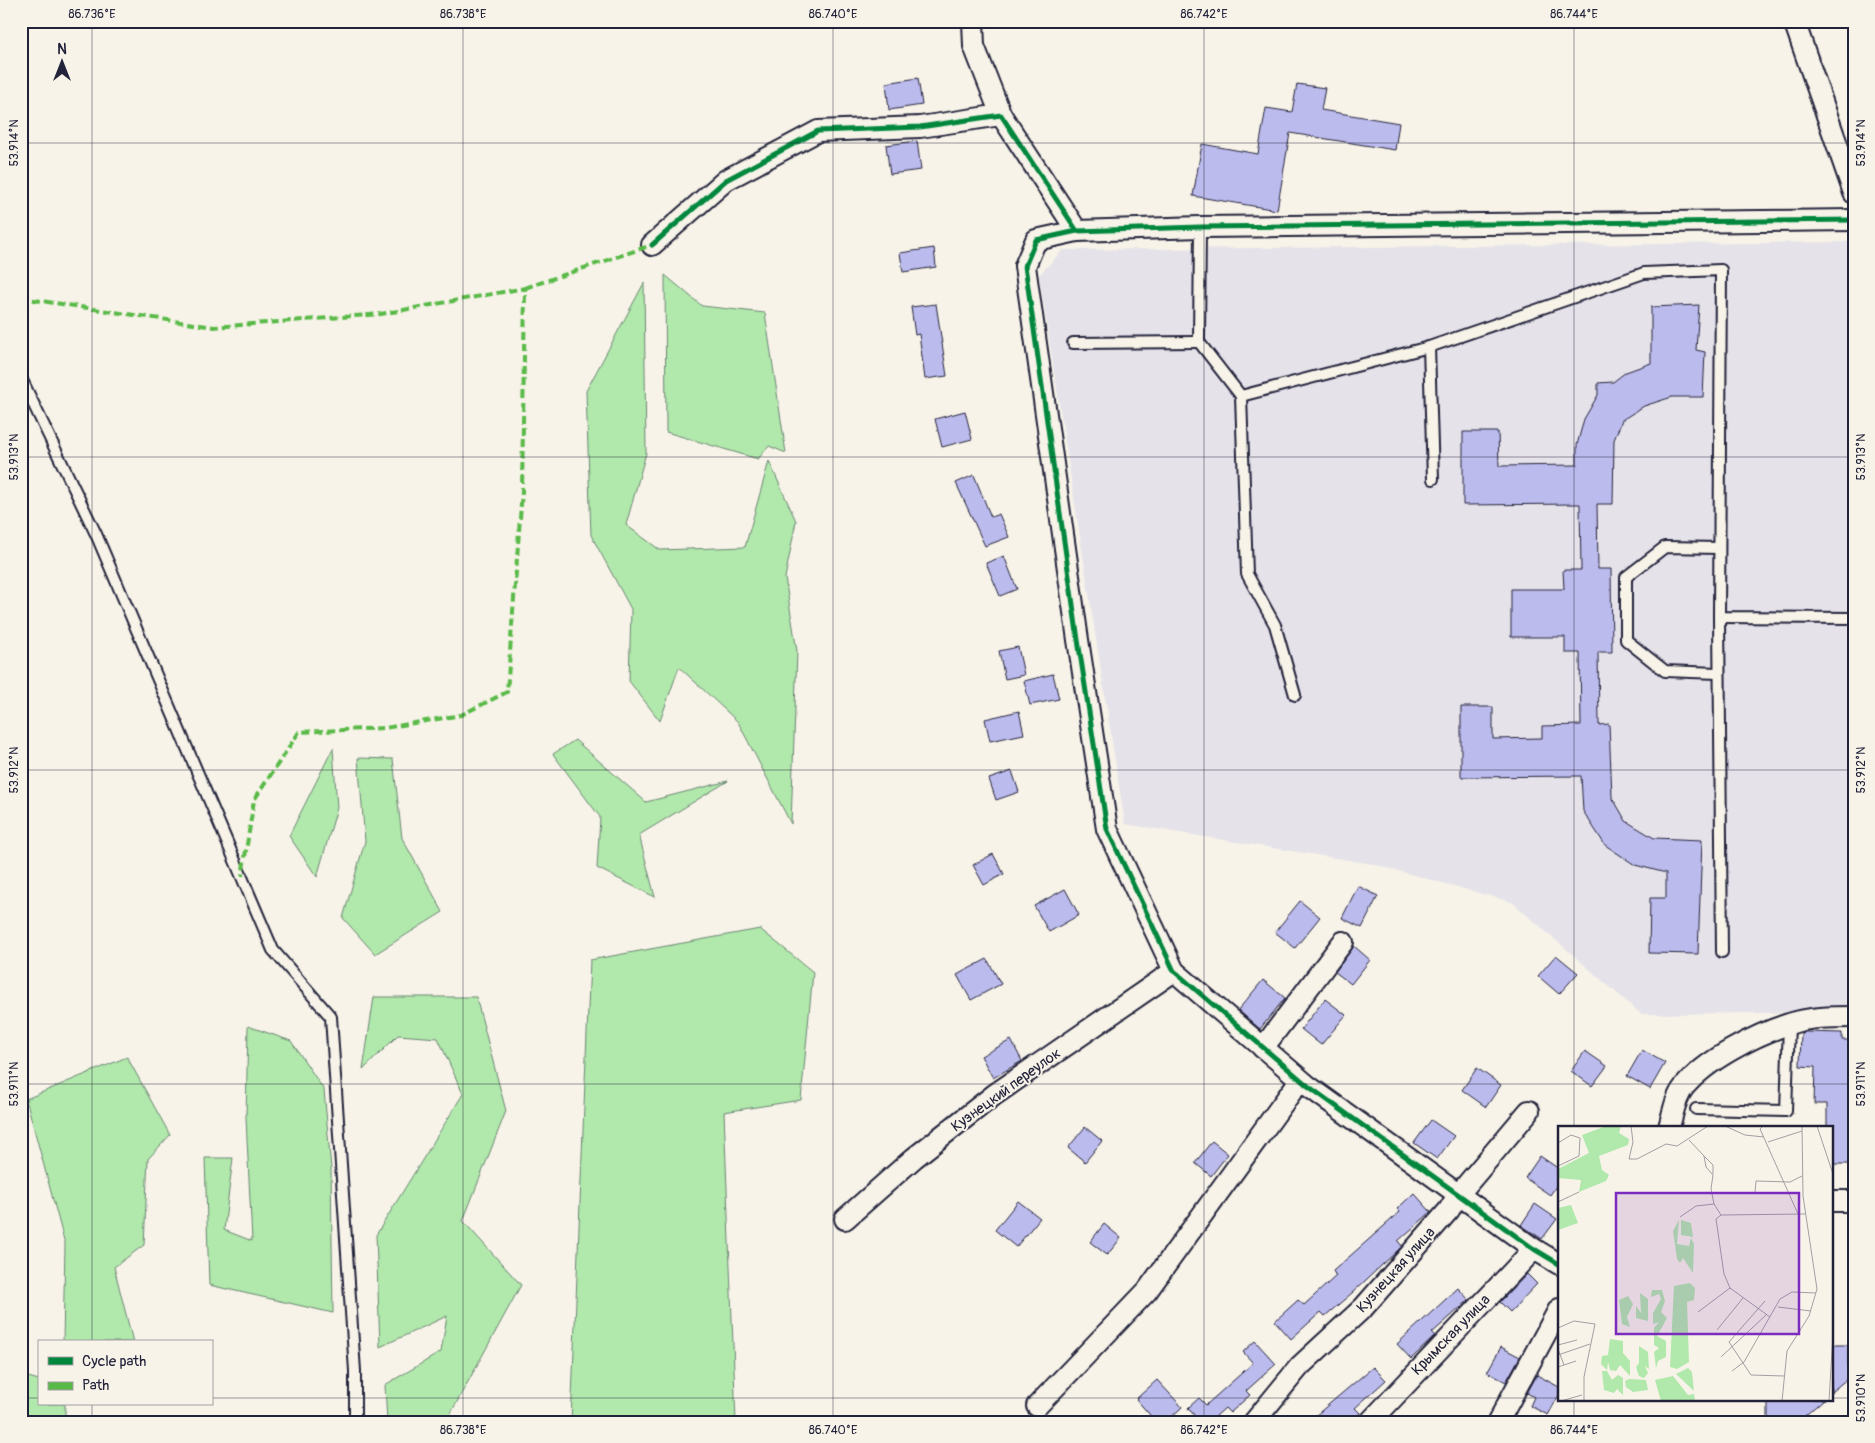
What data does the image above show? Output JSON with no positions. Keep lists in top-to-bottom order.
{
  "streets": {
    "street": ["Кузнецкий переулок", "Кузнецкая улица", "Крымская улица"]
  },
  "legend": ["Cycle path", "Path"],
  "north": "top",
  "coordinates": [
    "86.736°E",
    "86.738°E",
    "86.740°E",
    "86.742°E",
    "86.744°E",
    "53.914°N",
    "53.913°N",
    "53.912°N",
    "53.911°N",
    "53.910°N"
  ]
}
